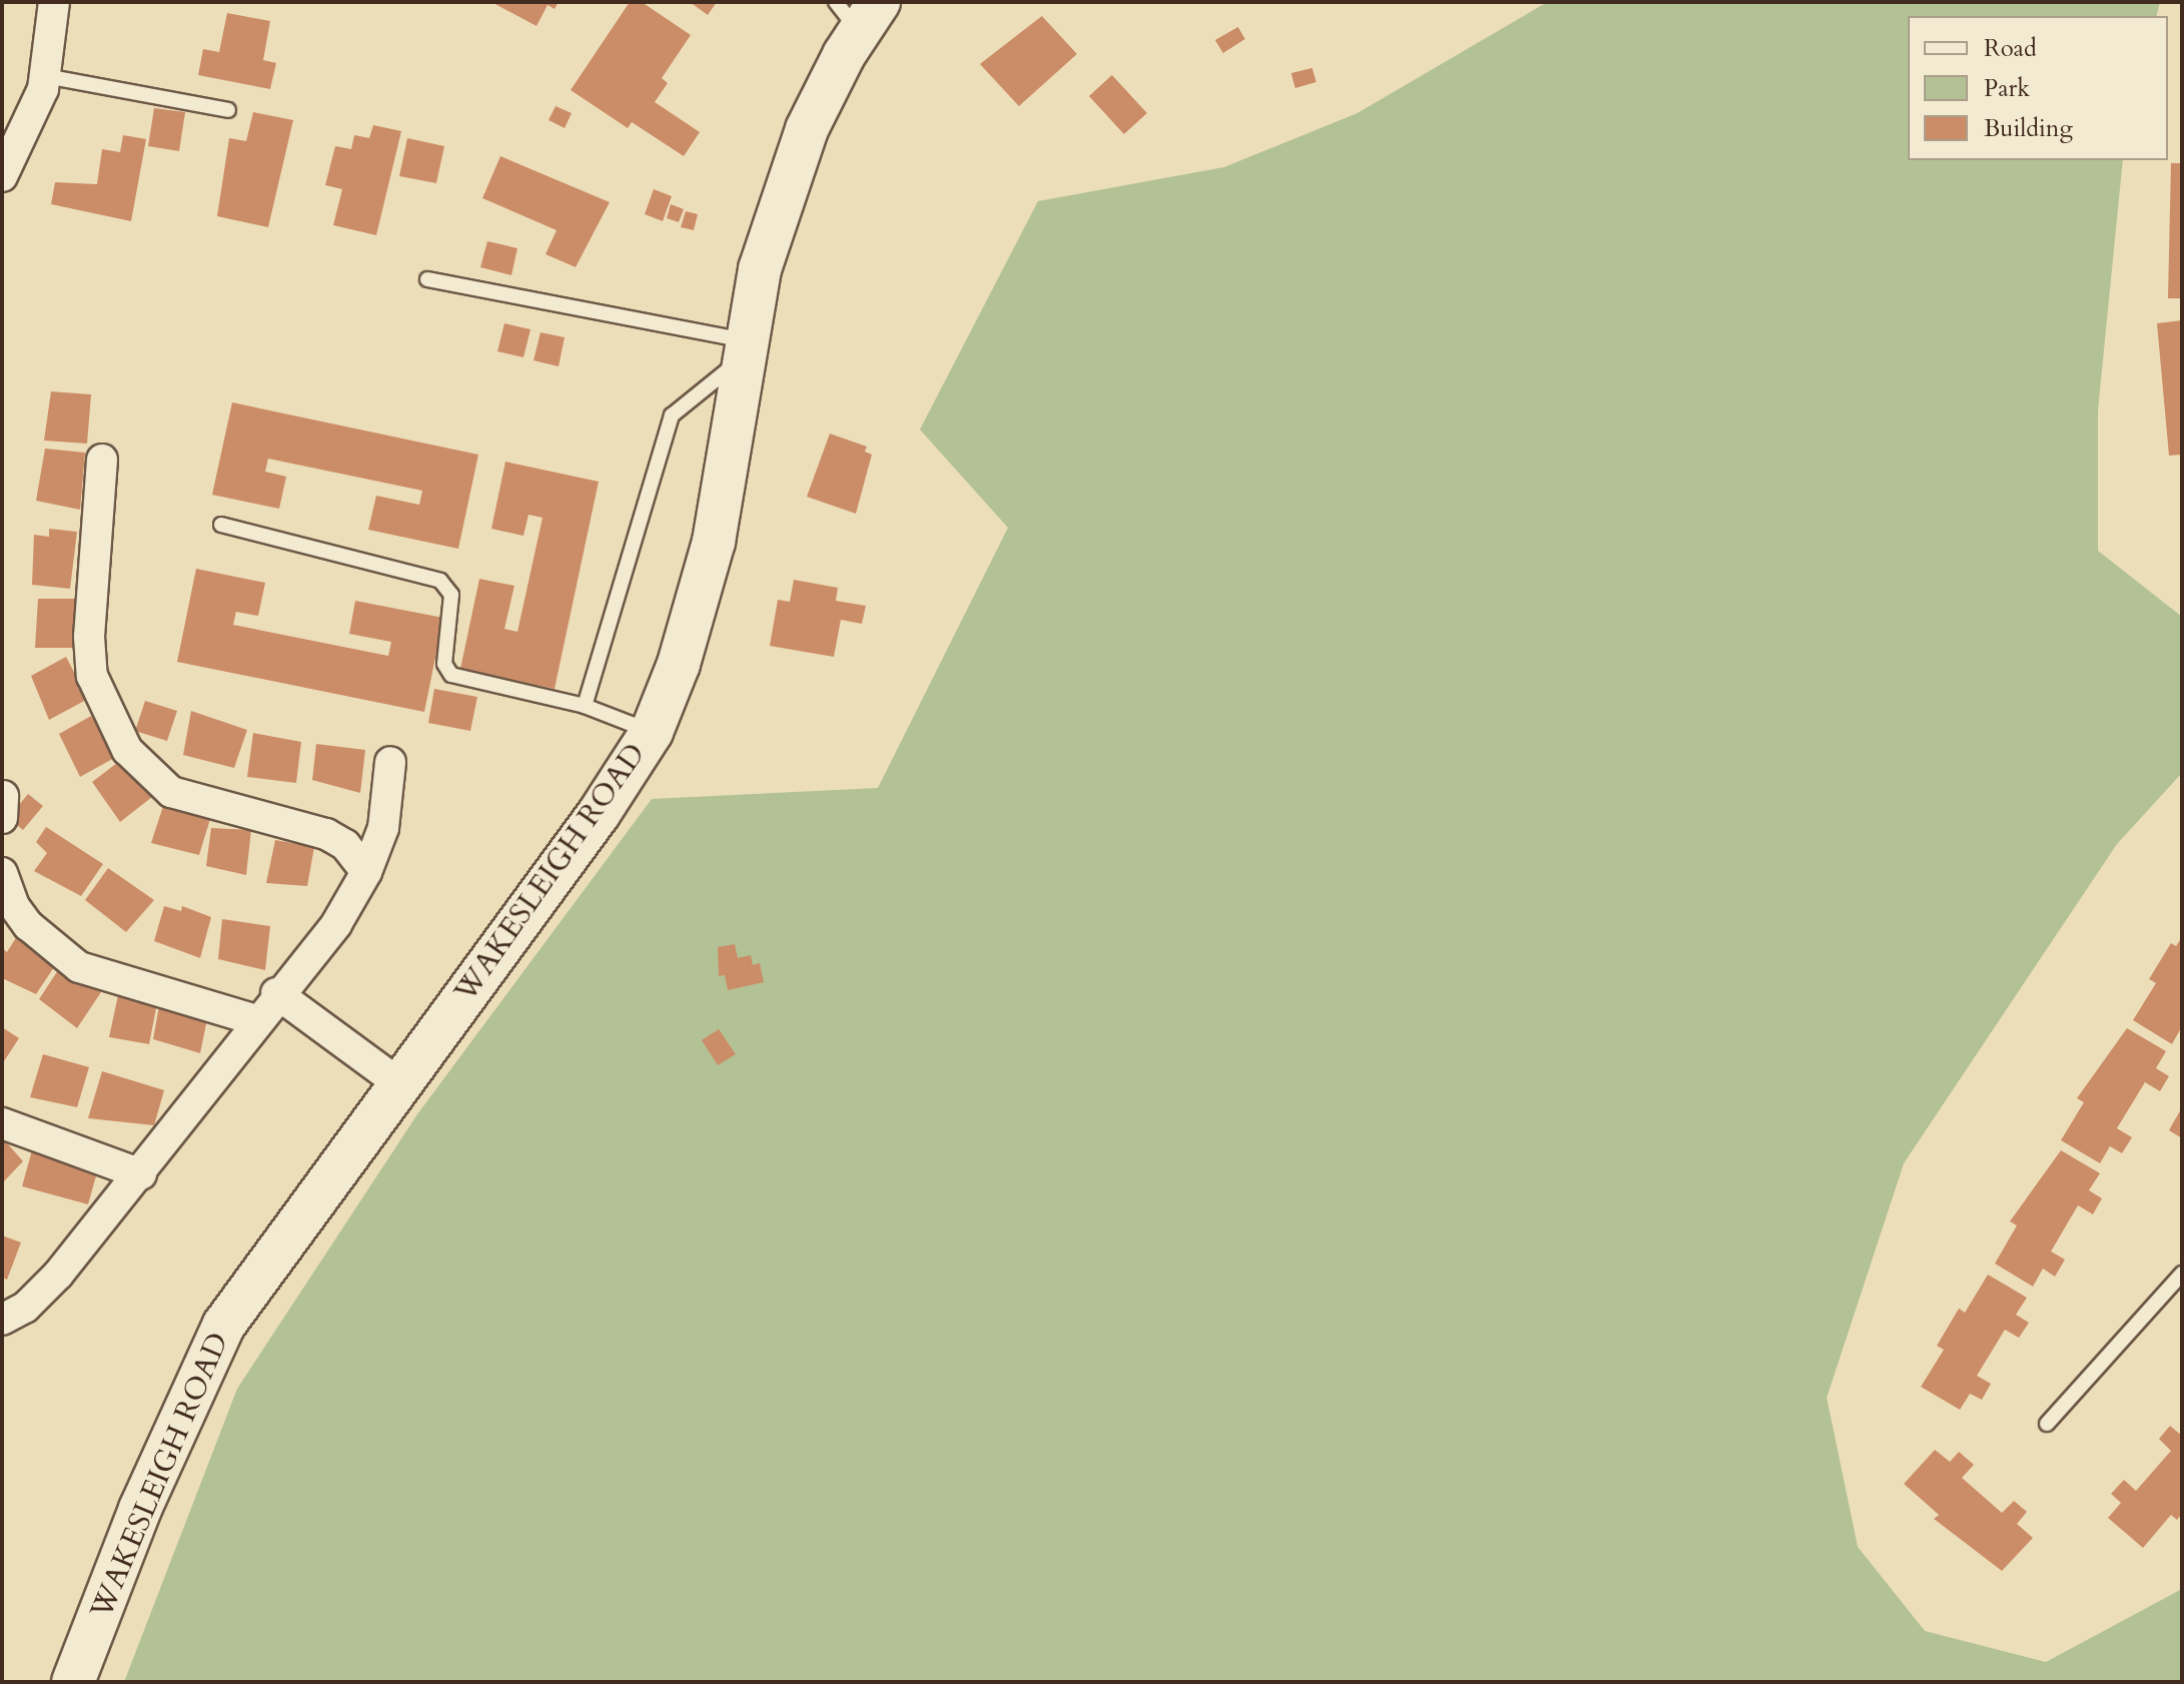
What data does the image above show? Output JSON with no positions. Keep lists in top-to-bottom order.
{
  "streets": {
    "main road": ["WAKESLEIGH ROAD"]
  },
  "legend": ["Road", "Park", "Building"]
}
